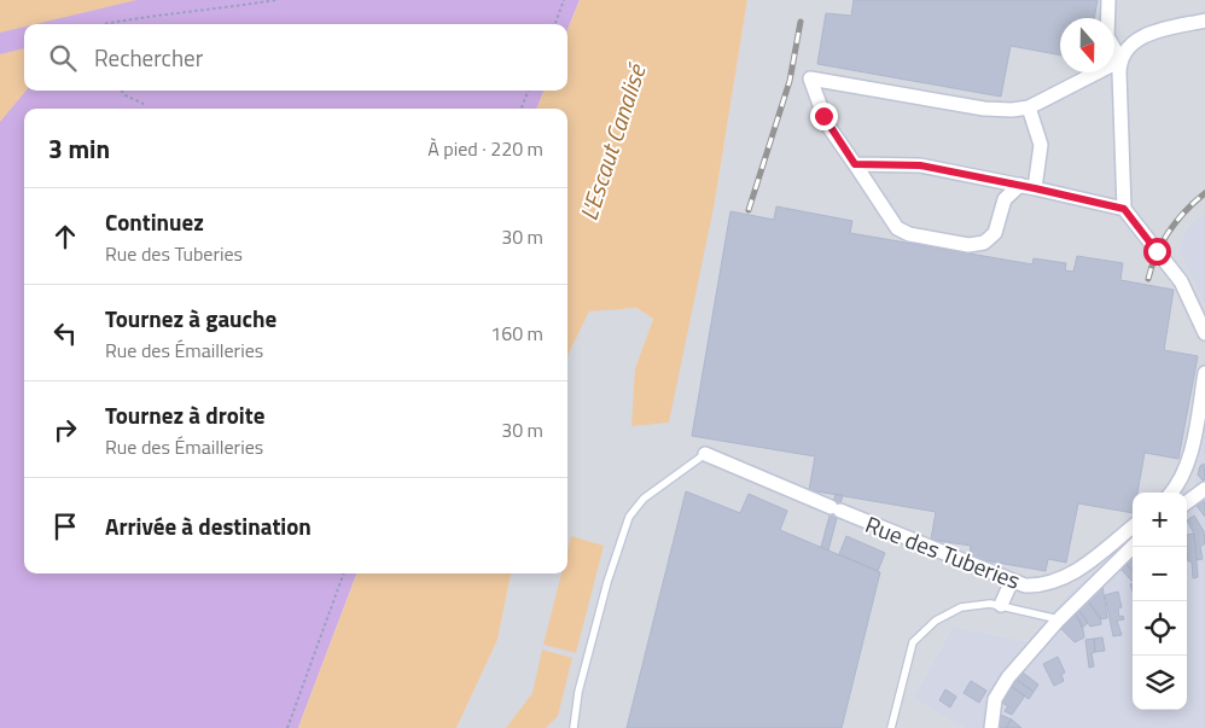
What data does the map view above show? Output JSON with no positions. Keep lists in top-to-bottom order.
{
  "streets": {
    "street": ["Rue des Tuberies"]
  },
  "water": ["L'Escaut Canalisé"],
  "north": "bottom",
  "page": {
    "search": "Rechercher",
    "heading": ["3 min", "À pied · 220 m"],
    "list": [
      ["Continuez", "Rue des Tuberies", "30 m"],
      ["Tournez à gauche", "Rue des Émailleries", "160 m"],
      ["Tournez à droite", "Rue des Émailleries", "30 m"],
      "Arrivée à destination"
    ],
    "map_buttons": ["+", "−"]
  }
}
